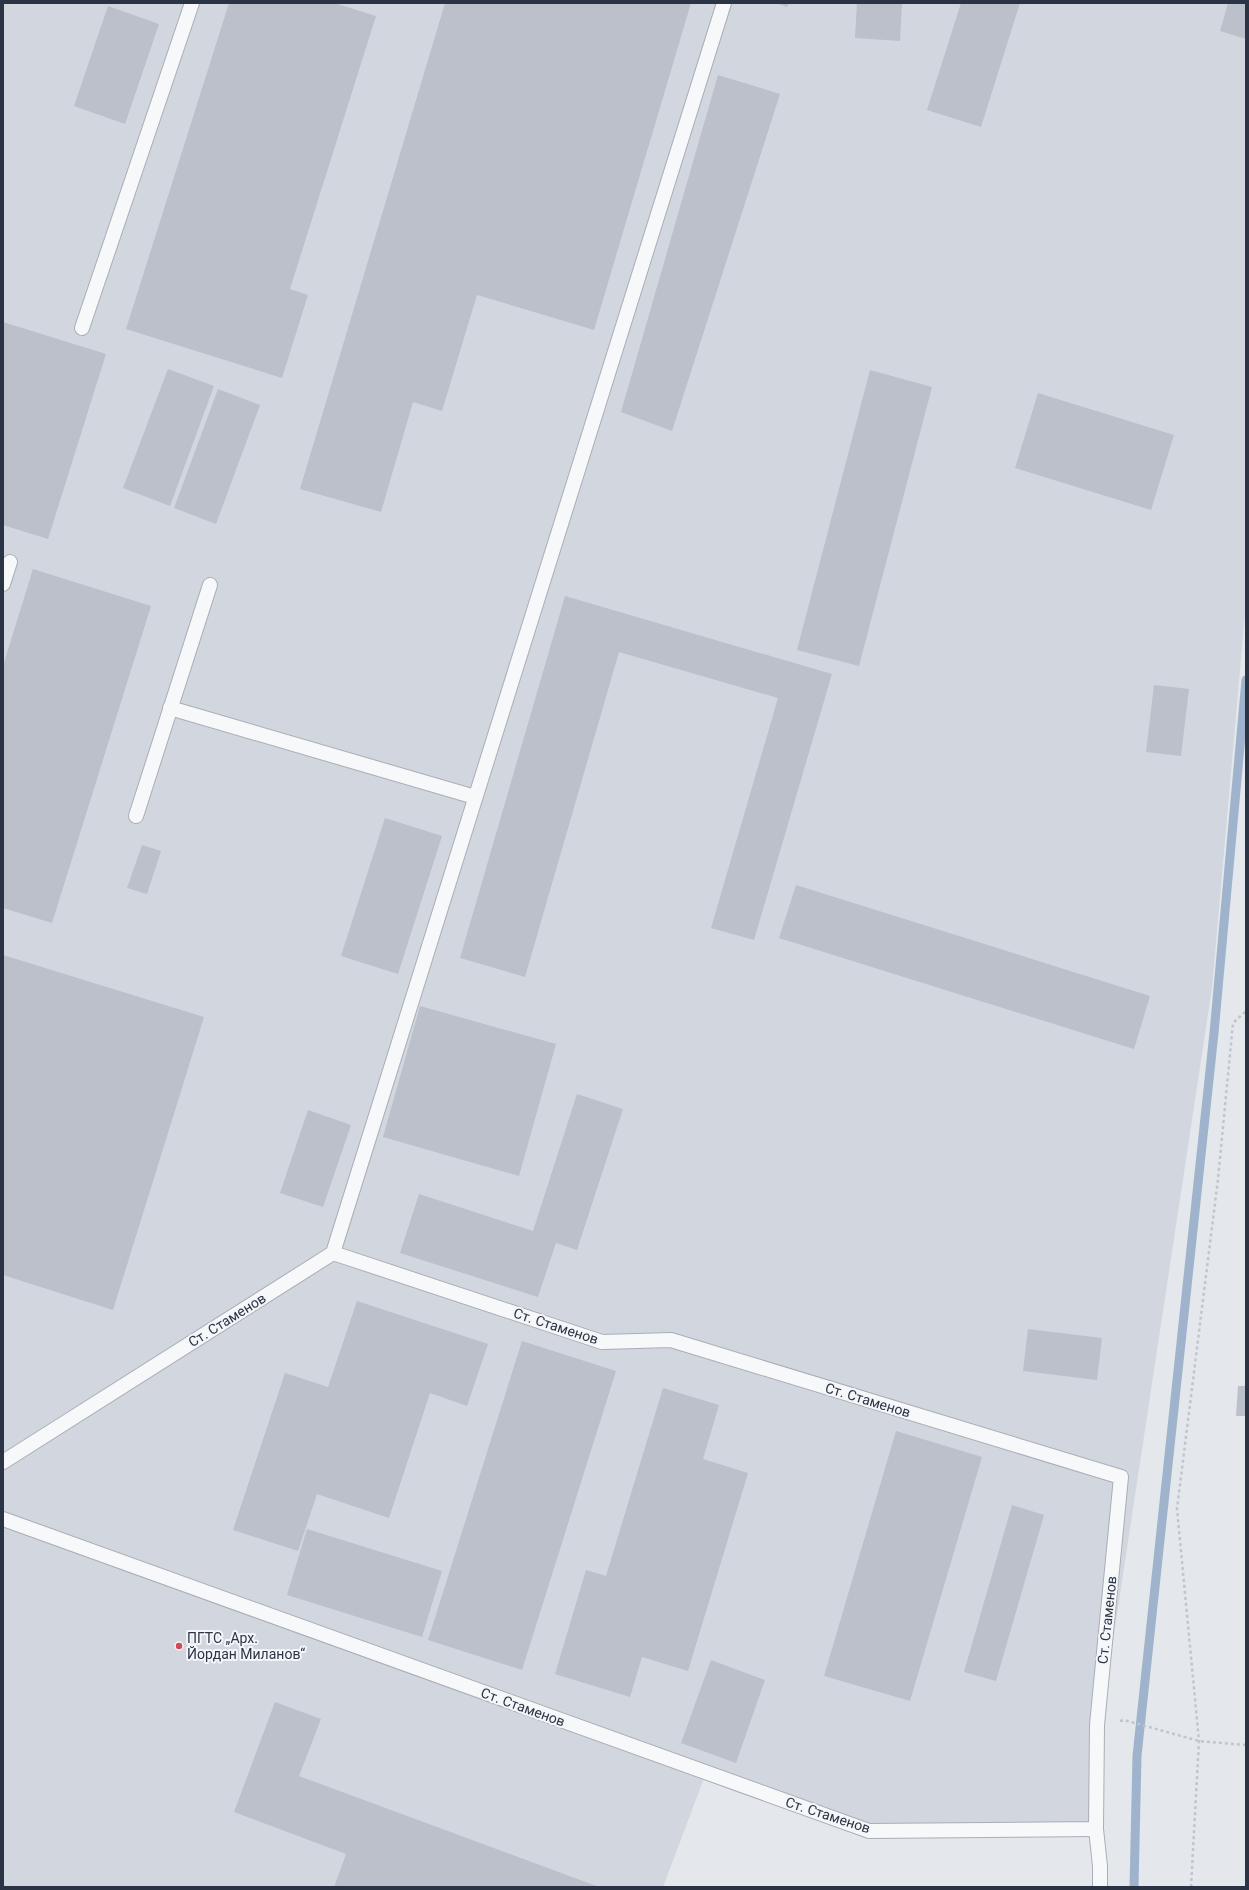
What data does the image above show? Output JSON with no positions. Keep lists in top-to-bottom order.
{
  "streets": {
    "lane": ["Ст. Стаменов"]
  },
  "places": ["ПГТС „Арх. Йордан Миланов“"]
}
